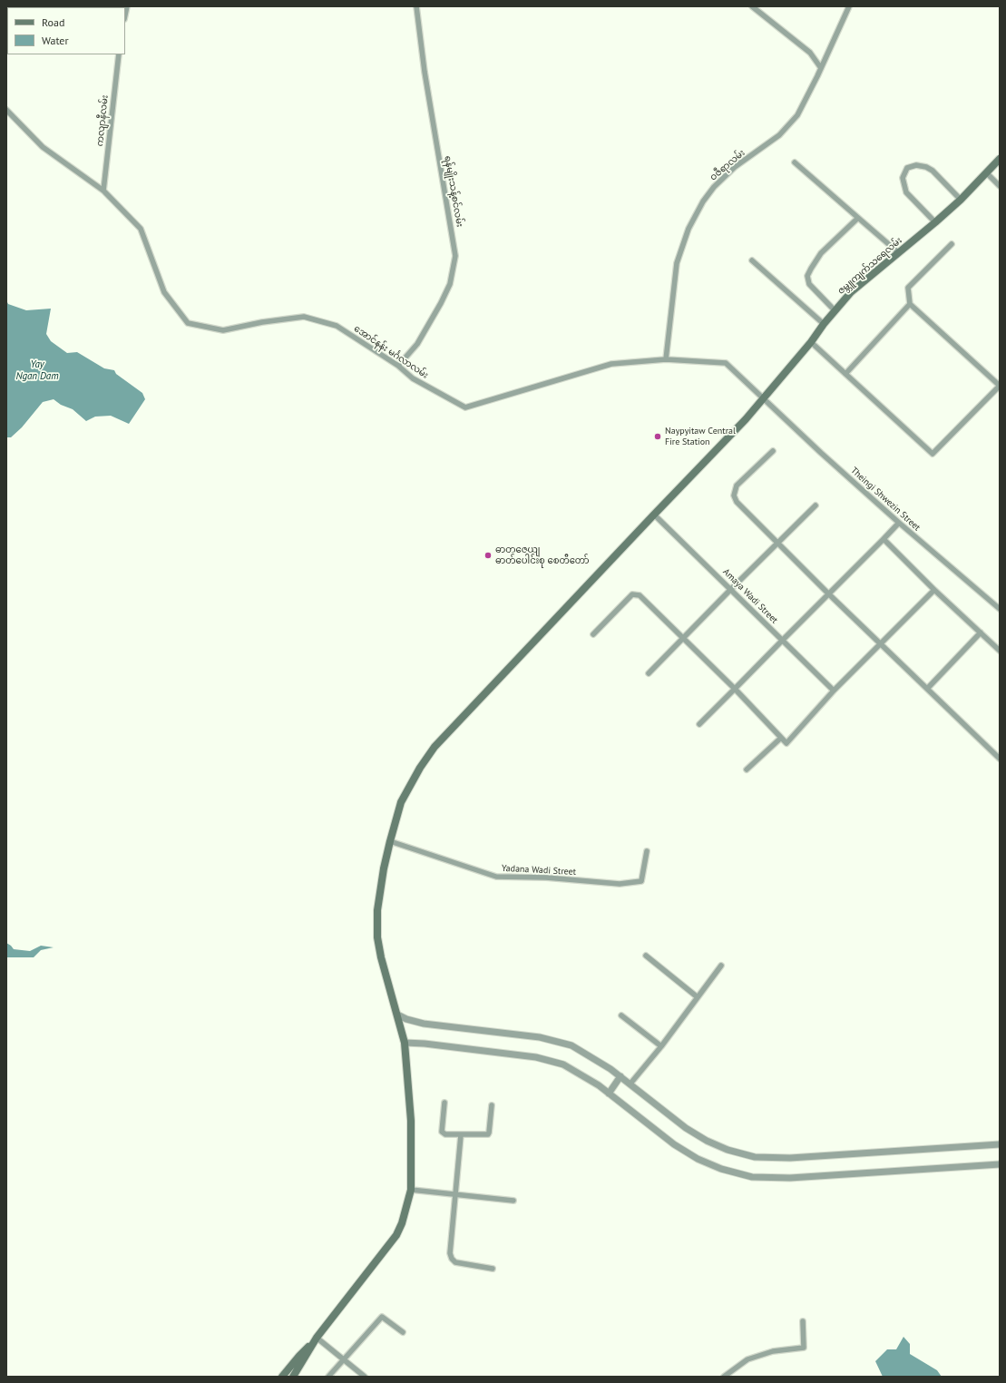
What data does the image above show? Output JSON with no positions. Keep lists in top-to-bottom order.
{
  "streets": {
    "main road": ["ဇမ္ဘူကျက်သရေလမ်း"],
    "street": [
      "ကလျာနီလမ်း",
      "ဝဇီရာလမ်း",
      "ရန်မျိုးသန့်စင်လမ်း",
      "အောင်နန်း မင်္ဂလာလမ်း",
      "Theingi Shwezin Street",
      "Amaya Wadi Street",
      "Yadana Wadi Street"
    ]
  },
  "crossings": [
    ["ကလျာနီလမ်း", "အောင်နန်း မင်္ဂလာလမ်း"],
    ["ဝဇီရာလမ်း", "အောင်နန်း မင်္ဂလာလမ်း"],
    ["ရန်မျိုးသန့်စင်လမ်း", "အောင်နန်း မင်္ဂလာလမ်း"],
    ["ဇမ္ဘူကျက်သရေလမ်း", "အောင်နန်း မင်္ဂလာလမ်း"],
    ["ဇမ္ဘူကျက်သရေလမ်း", "Theingi Shwezin Street"],
    ["ဇမ္ဘူကျက်သရေလမ်း", "Amaya Wadi Street"],
    ["ဇမ္ဘူကျက်သရေလမ်း", "Yadana Wadi Street"],
    ["အောင်နန်း မင်္ဂလာလမ်း", "Theingi Shwezin Street"]
  ],
  "water": ["Yay Ngan Dam"],
  "places": ["Naypyitaw Central Fire Station", "ဓာတုဇေယျ ဓာတ်ပေါင်းစု စေတီတော်"],
  "legend": ["Road", "Water"]
}
